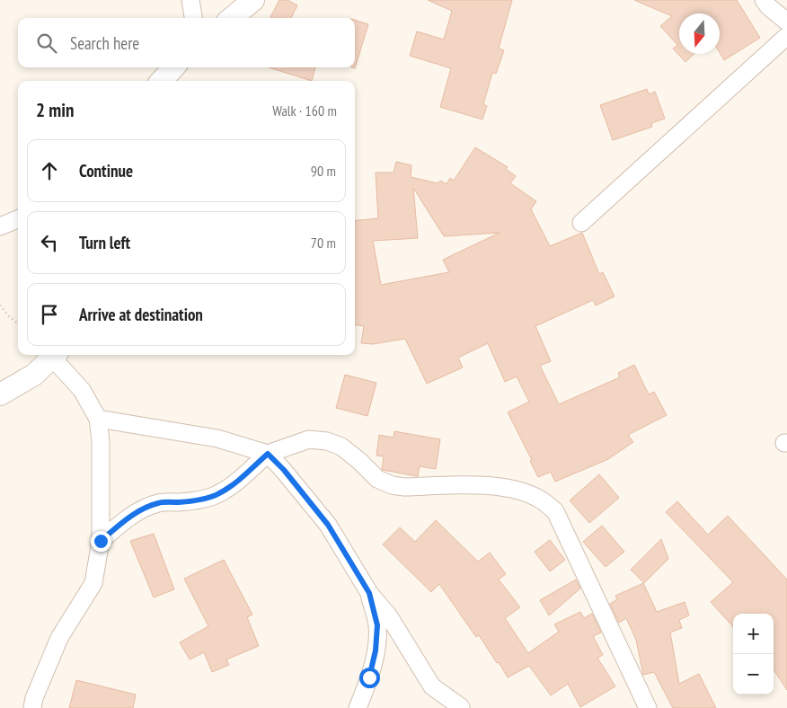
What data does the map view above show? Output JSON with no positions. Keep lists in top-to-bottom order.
{
  "north": "bottom",
  "page": {
    "search": "Search here",
    "heading": ["2 min", "Walk · 160 m"],
    "list": [
      ["Continue", "90 m"],
      ["Turn left", "70 m"],
      "Arrive at destination"
    ],
    "map_buttons": ["+", "−"]
  }
}
